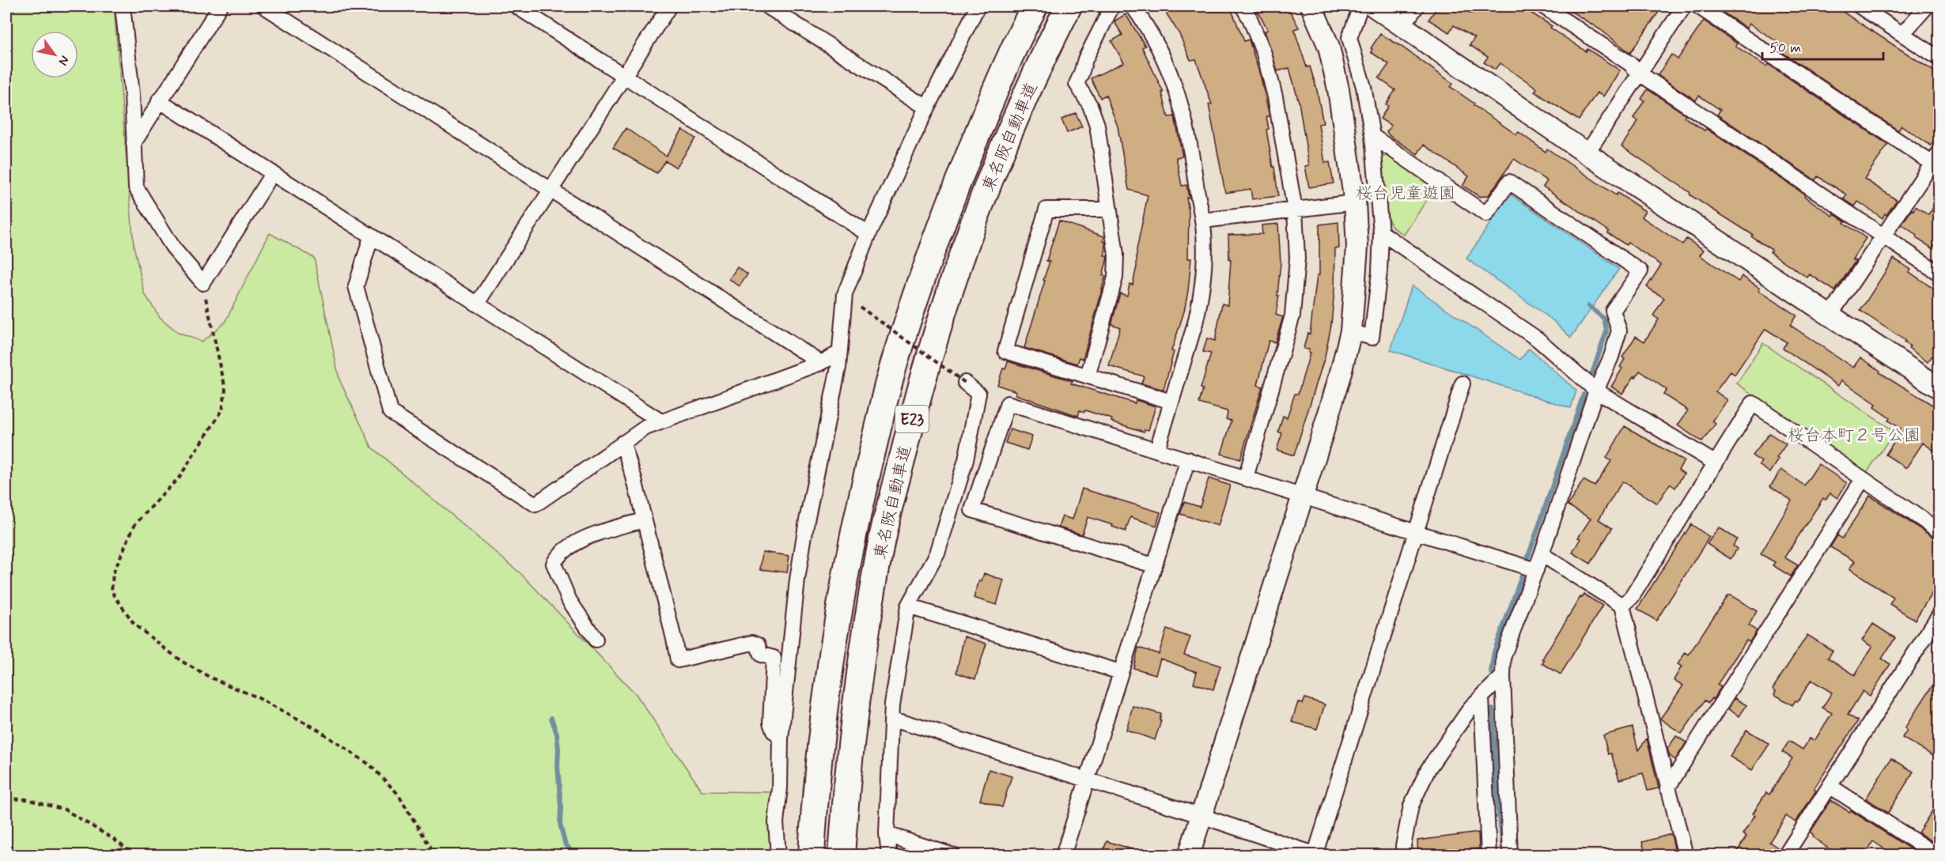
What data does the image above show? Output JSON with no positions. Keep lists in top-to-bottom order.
{
  "streets": {
    "highway": ["東名阪自動車道", "E23"]
  },
  "parks": ["桜台児童遊園", "桜台本町２号公園"],
  "scale_bar": "50 m",
  "north": "bottom right"
}
